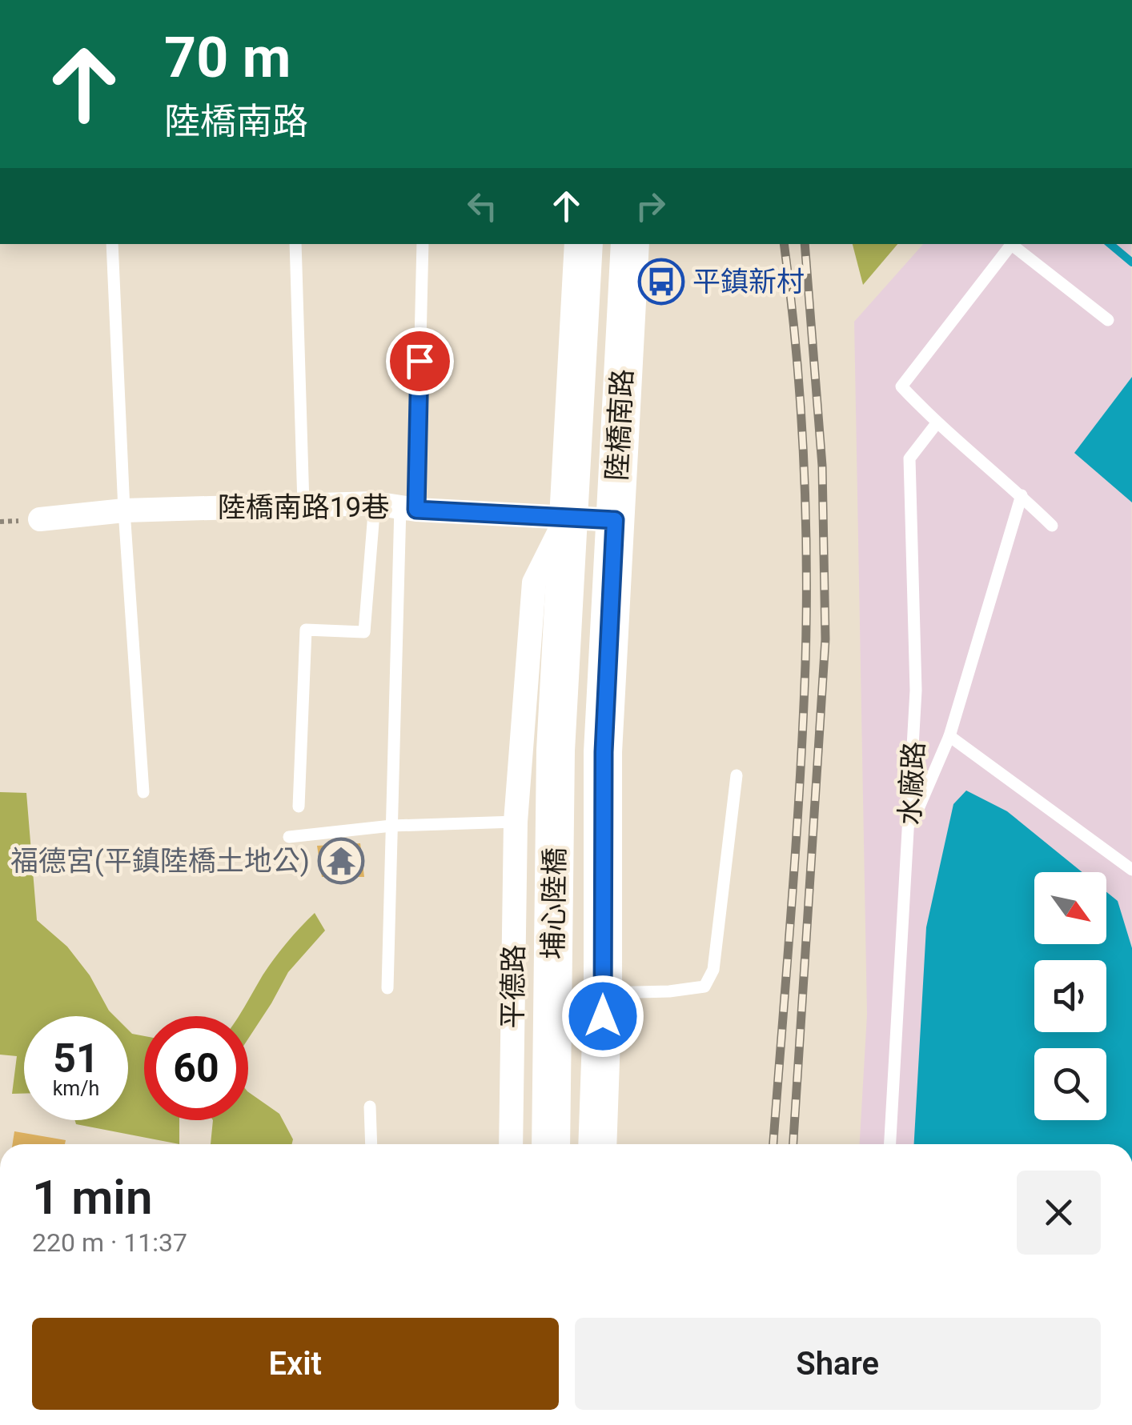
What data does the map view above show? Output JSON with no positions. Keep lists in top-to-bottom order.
{
  "streets": {
    "main road": ["陸橋南路", "埔心陸橋"],
    "street": ["陸橋南路19巷", "平德路"],
    "lane": ["水廠路"]
  },
  "crossings": [
    ["陸橋南路", "陸橋南路19巷"],
    ["陸橋南路", "埔心陸橋"],
    ["陸橋南路", "平德路"]
  ],
  "places": {
    "bus stop": ["平鎮新村"],
    "temple": ["福德宮(平鎮陸橋土地公)"]
  },
  "north": "bottom right",
  "page": {
    "turn": ["70 m", "陸橋南路"],
    "speed": "51 km/h",
    "limit": "60",
    "heading": ["1 min", "220 m · 11:37"],
    "buttons": ["Exit", "Share"]
  }
}
